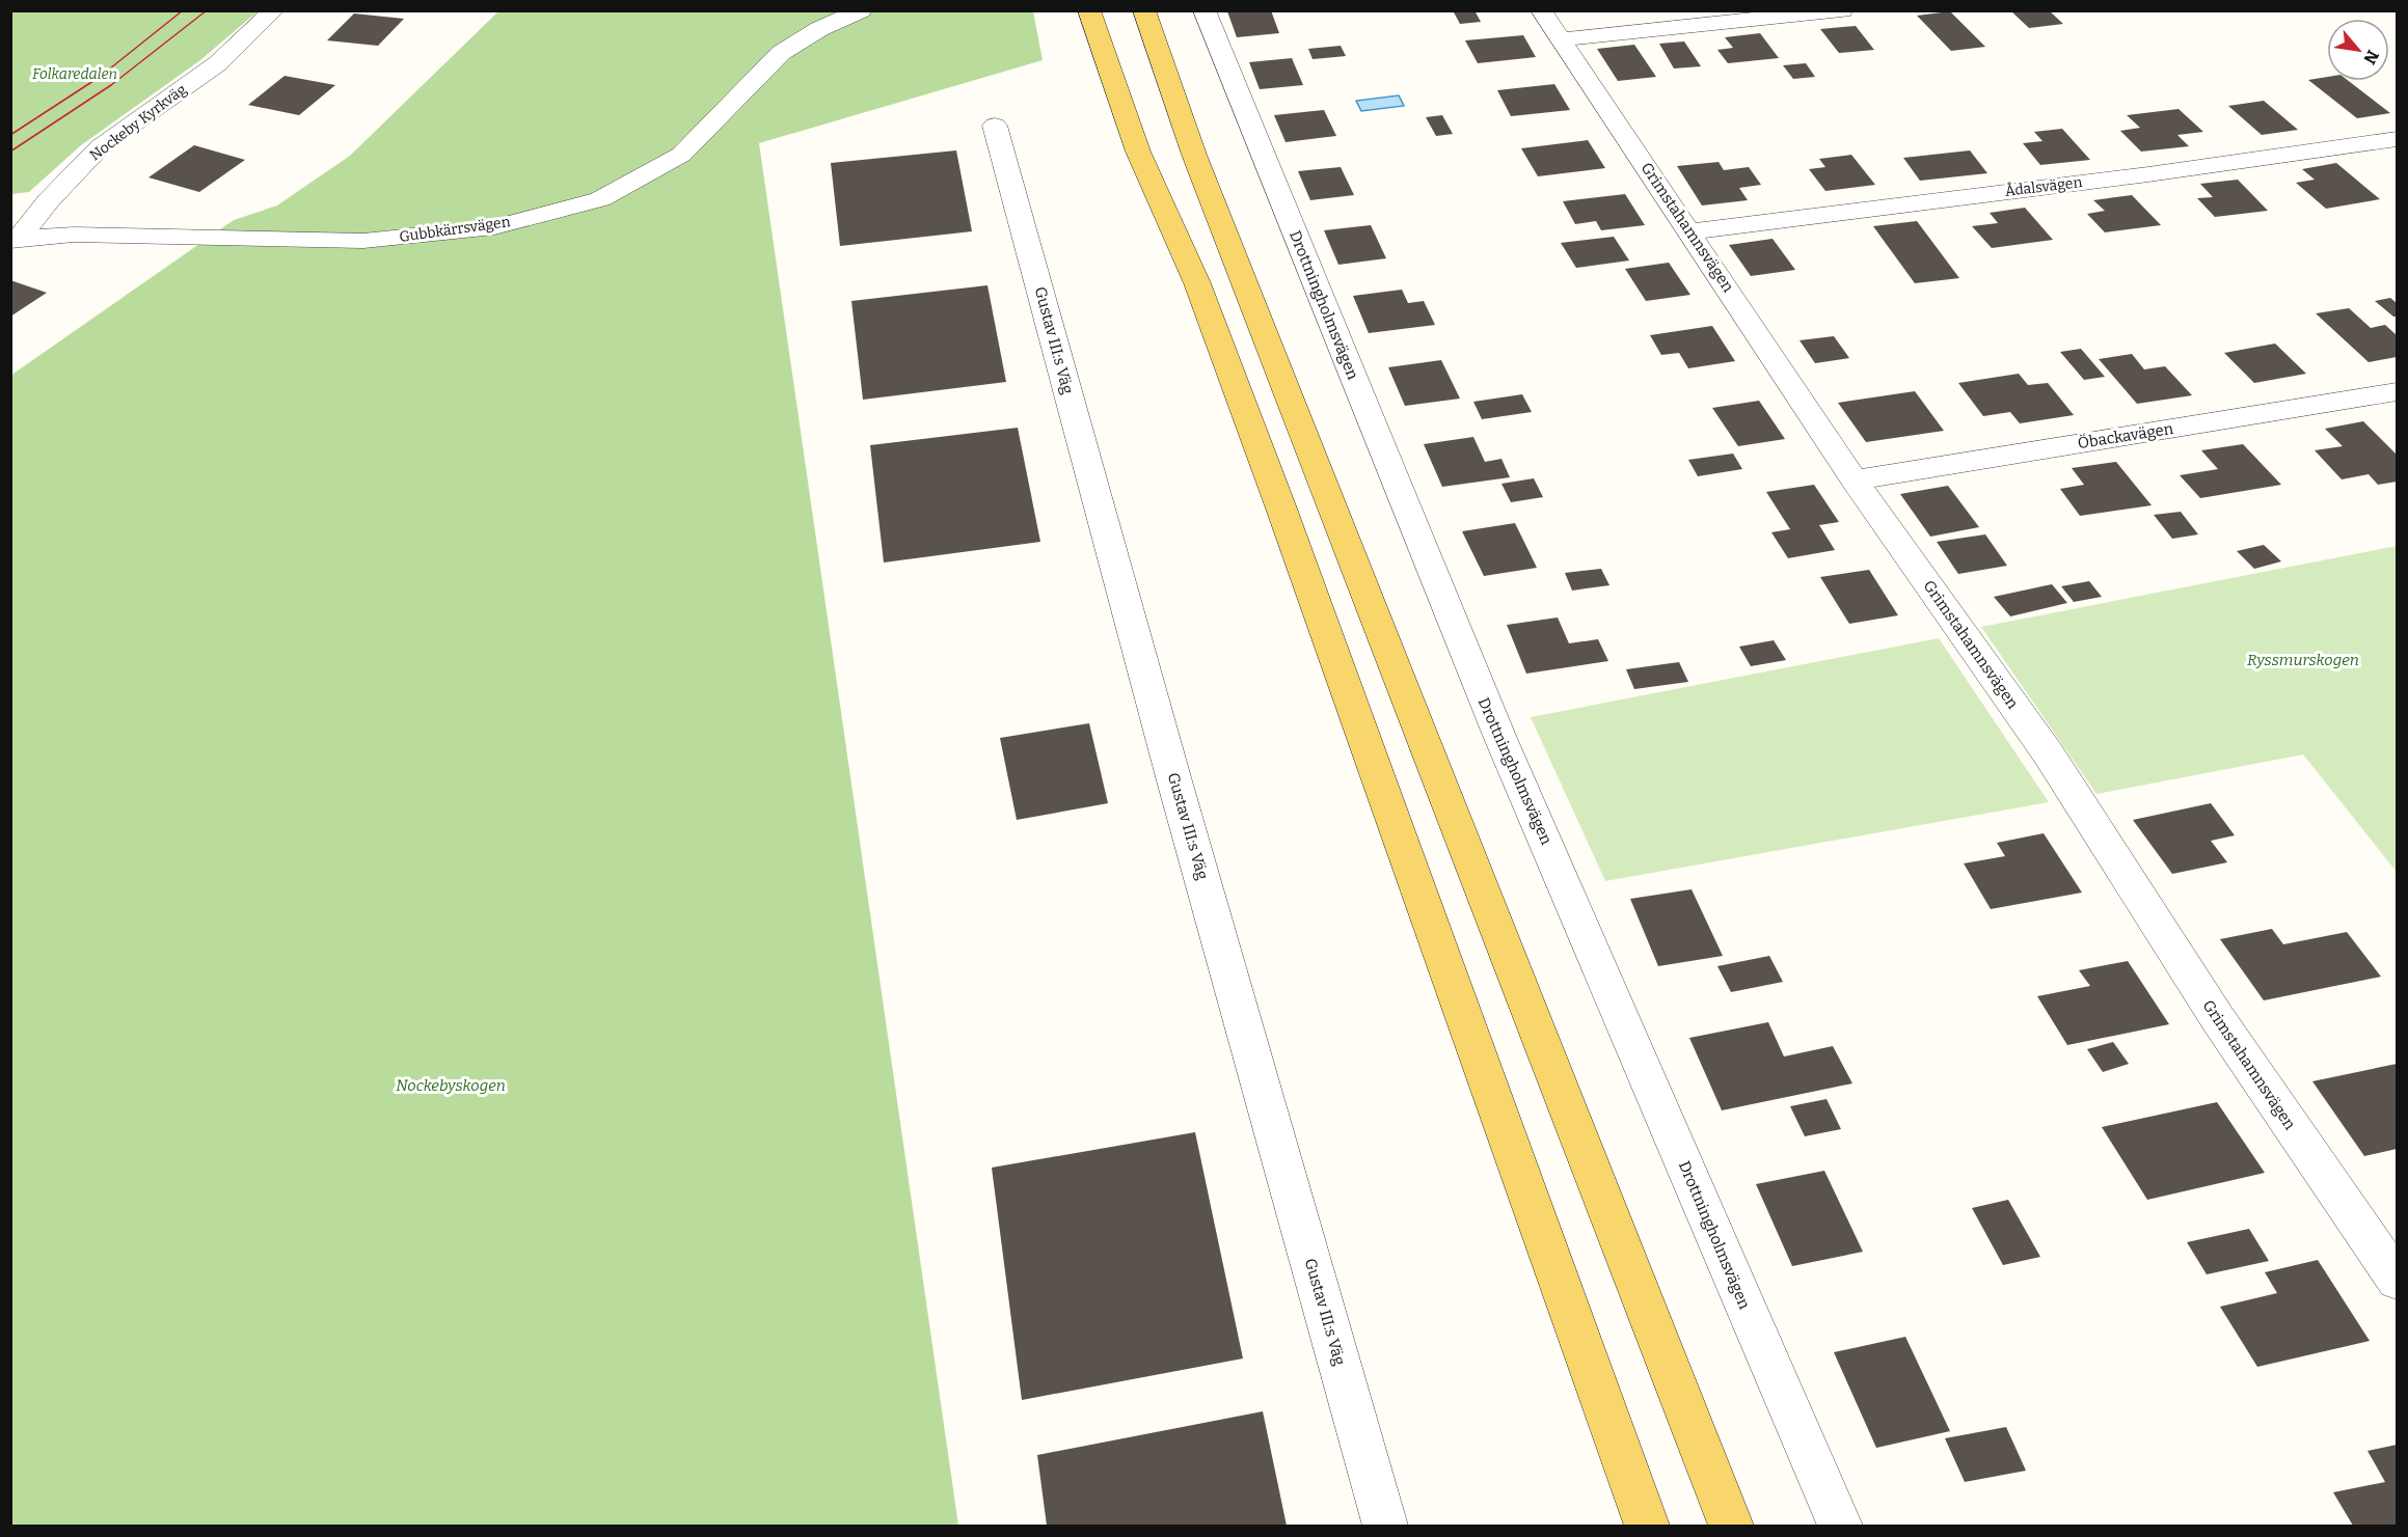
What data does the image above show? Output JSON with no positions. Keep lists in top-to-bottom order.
{
  "streets": {
    "street": [
      "Nockeby Kyrkväg",
      "Ådalsvägen",
      "Grimstahamnsvägen",
      "Gubbkärrsvägen",
      "Drottningholmsvägen",
      "Gustav III:s Väg",
      "Öbackavägen"
    ]
  },
  "crossings": [
    ["Nockeby Kyrkväg", "Gubbkärrsvägen"],
    ["Ådalsvägen", "Grimstahamnsvägen"],
    ["Grimstahamnsvägen", "Öbackavägen"]
  ],
  "parks": ["Folkaredalen", "Ryssmurskogen", "Nockebyskogen"],
  "north": "bottom right"
}
